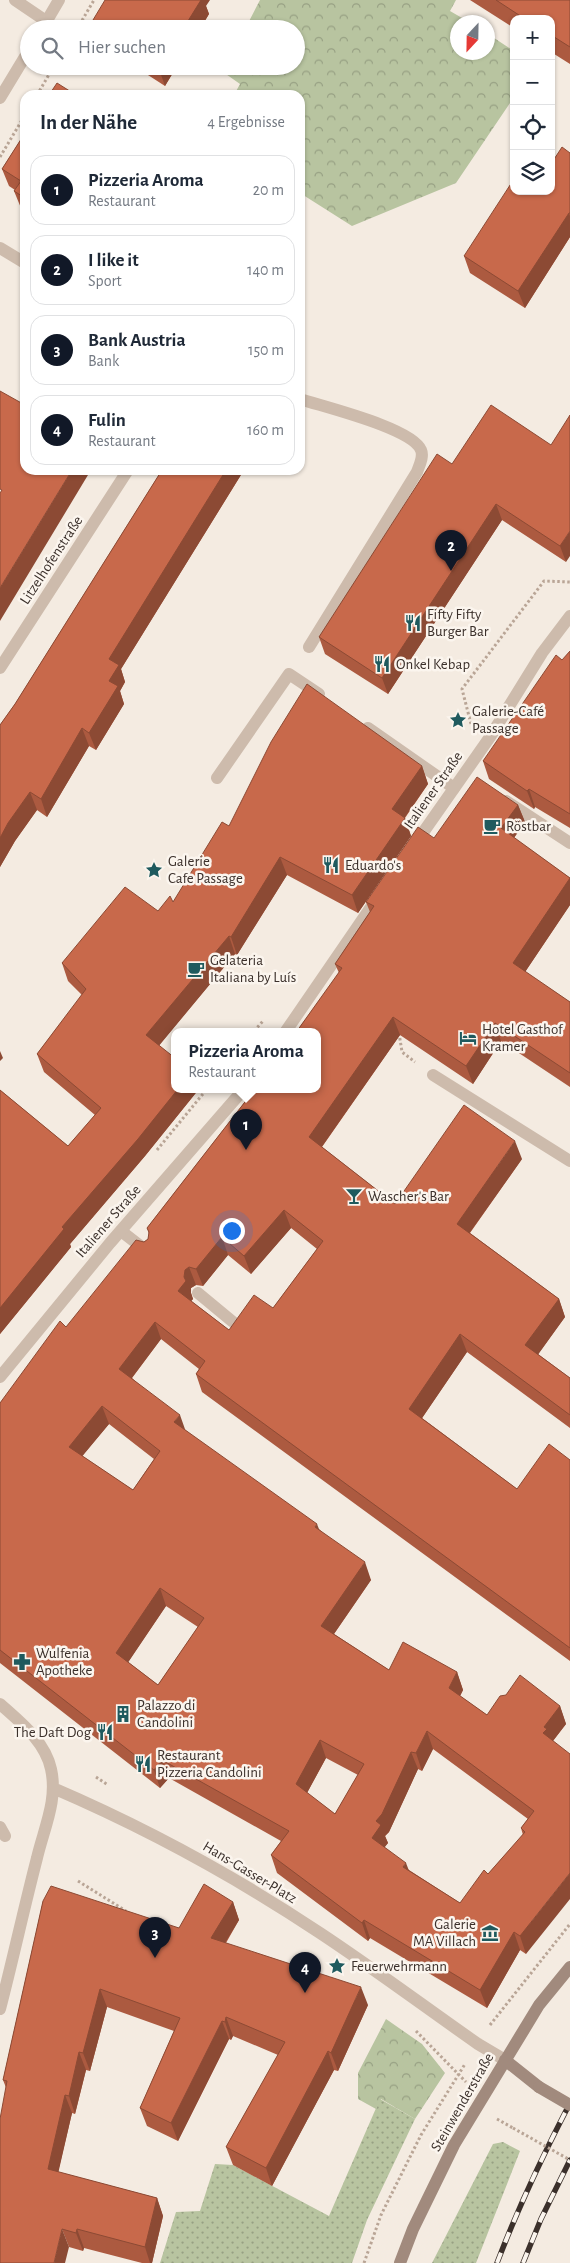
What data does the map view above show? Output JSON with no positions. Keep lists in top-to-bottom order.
{
  "streets": {
    "main road": ["Steinwenderstraße"],
    "street": ["Litzelhofenstraße", "Italiener Straße", "Hans-Gasser-Platz"]
  },
  "crossings": [
    ["Hans-Gasser-Platz", "Steinwenderstraße"]
  ],
  "places": {
    "restaurant": [
      "Fifty Fifty Burger Bar",
      "Onkel Kebap",
      "Eduardo's",
      "The Daft Dog",
      "Restaurant Pizzeria Candolini"
    ],
    "place": ["Galerie-Café Passage", "Galerie Cafe Passage", "Feuerwehrmann"],
    "cafe": ["Röstbar", "Gelateria Italiana by Luís"],
    "hotel": ["Hotel Gasthof Kramer"],
    "bar": ["Wascher's Bar"],
    "pharmacy": ["Wulfenia Apotheke"],
    "building": ["Palazzo di Candolini"],
    "museum": ["Galerie MA Villach"]
  },
  "north": "bottom",
  "page": {
    "map_buttons": ["+", "−"],
    "search": "Hier suchen",
    "heading": ["In der Nähe", "4 Ergebnisse"],
    "list": [
      {
        "mark": "1",
        "name": "Pizzeria Aroma",
        "note": "Restaurant",
        "value": "20 m"
      },
      {
        "mark": "2",
        "name": "I like it",
        "note": "Sport",
        "value": "140 m"
      },
      {
        "mark": "3",
        "name": "Bank Austria",
        "note": "Bank",
        "value": "150 m"
      },
      {
        "mark": "4",
        "name": "Fulin",
        "note": "Restaurant",
        "value": "160 m"
      }
    ],
    "pins": [
      "2",
      "1",
      "3",
      "4"
    ],
    "popup": ["Pizzeria Aroma", "Restaurant"]
  }
}
